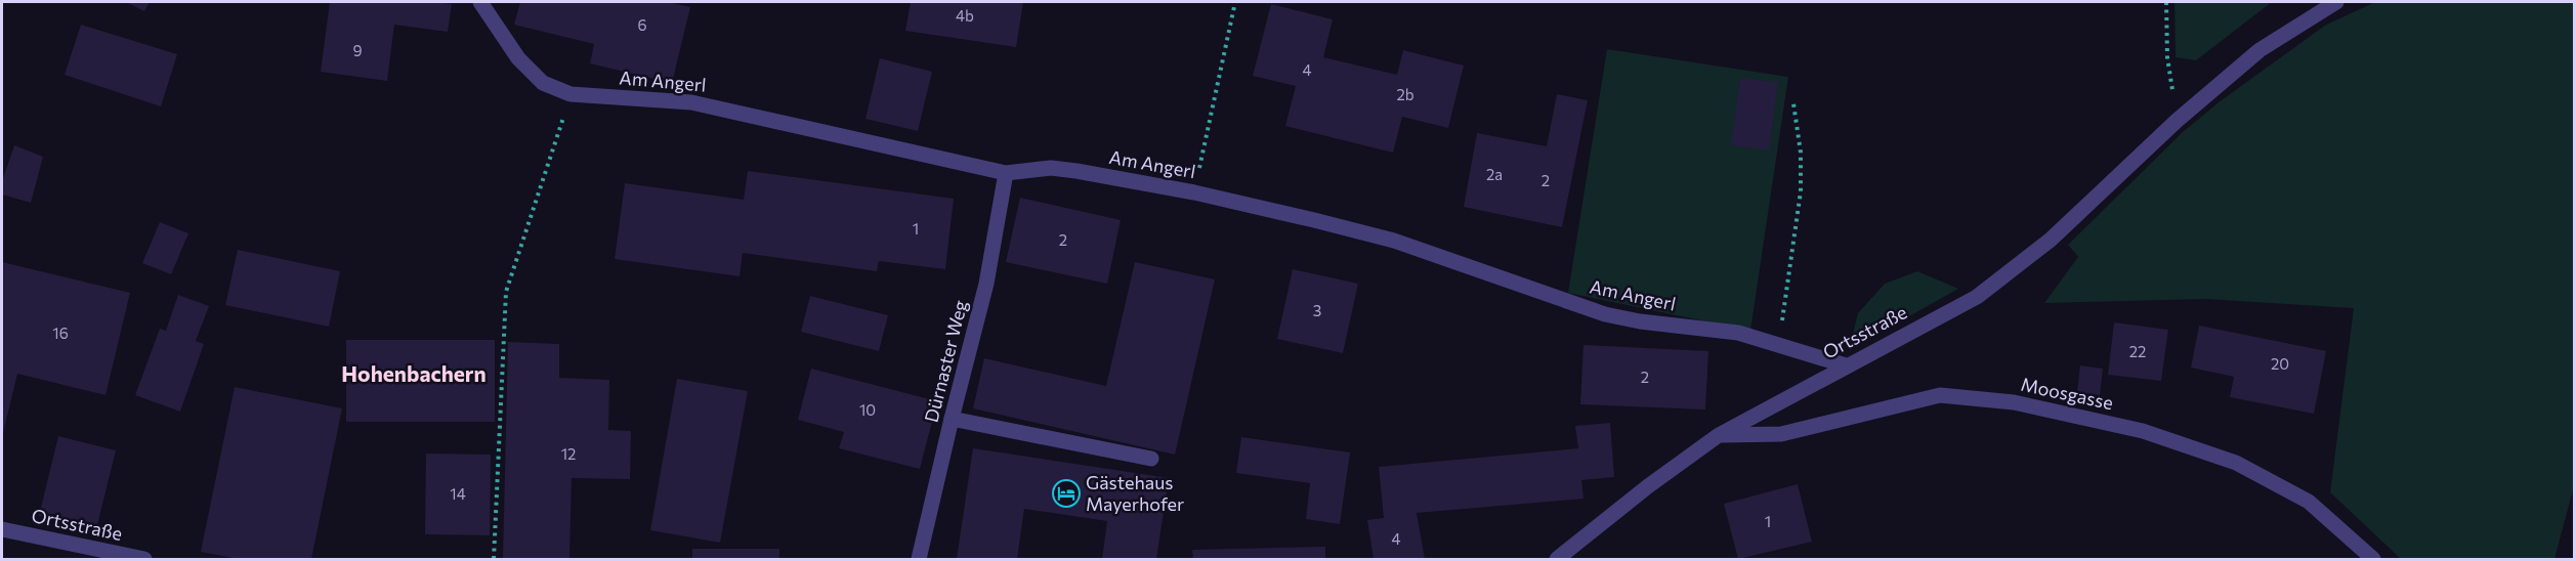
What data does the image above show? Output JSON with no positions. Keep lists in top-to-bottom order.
{
  "streets": {
    "street": [
      "Am Angerl",
      "Ortsstraße",
      "Dürnaster Weg",
      "Moosgasse"
    ]
  },
  "crossings": [
    ["Am Angerl", "Ortsstraße"],
    ["Am Angerl", "Dürnaster Weg"],
    ["Ortsstraße", "Moosgasse"]
  ],
  "districts": ["Hohenbachern"],
  "places": {
    "hotel": ["Gästehaus Mayerhofer"]
  },
  "house_numbers": [
    "4b",
    "6",
    "9",
    "4",
    "2b",
    "2a",
    "2",
    "1",
    "2",
    "3",
    "16",
    "22",
    "20",
    "2",
    "10",
    "12",
    "14",
    "1",
    "4"
  ]
}
